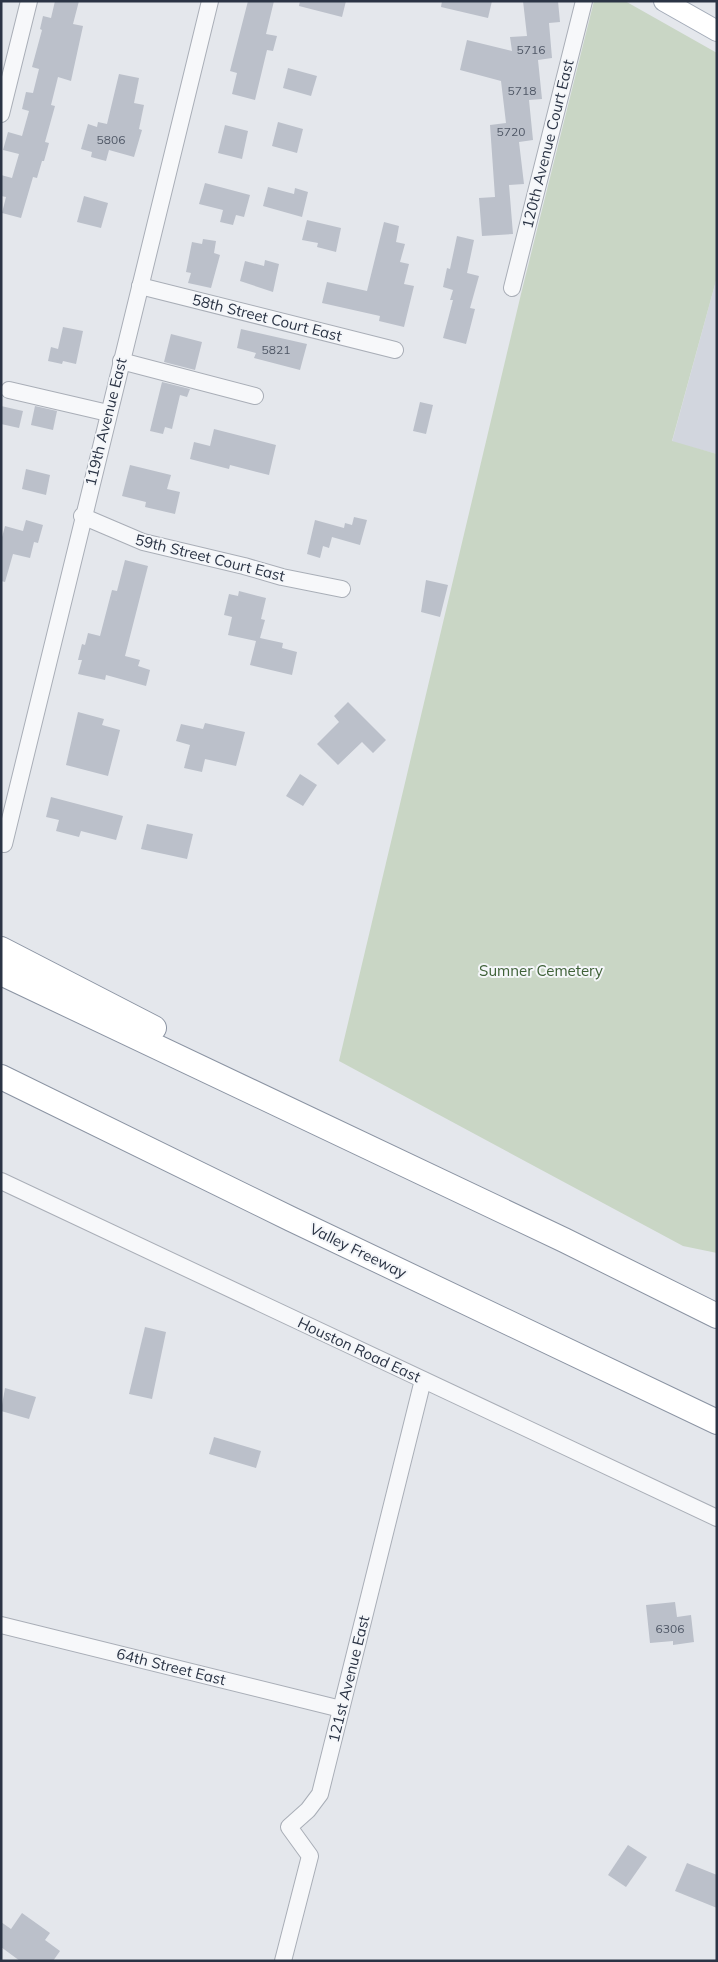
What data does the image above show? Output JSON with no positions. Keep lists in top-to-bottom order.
{
  "streets": {
    "highway": ["Valley Freeway"],
    "street": [
      "120th Avenue Court East",
      "58th Street Court East",
      "119th Avenue East",
      "59th Street Court East",
      "Houston Road East",
      "64th Street East",
      "121st Avenue East"
    ]
  },
  "crossings": [
    ["58th Street Court East", "119th Avenue East"],
    ["119th Avenue East", "59th Street Court East"],
    ["Houston Road East", "121st Avenue East"],
    ["64th Street East", "121st Avenue East"]
  ],
  "parks": ["Sumner Cemetery"],
  "house_numbers": [
    "5716",
    "5718",
    "5720",
    "5806",
    "5821",
    "6306"
  ]
}
